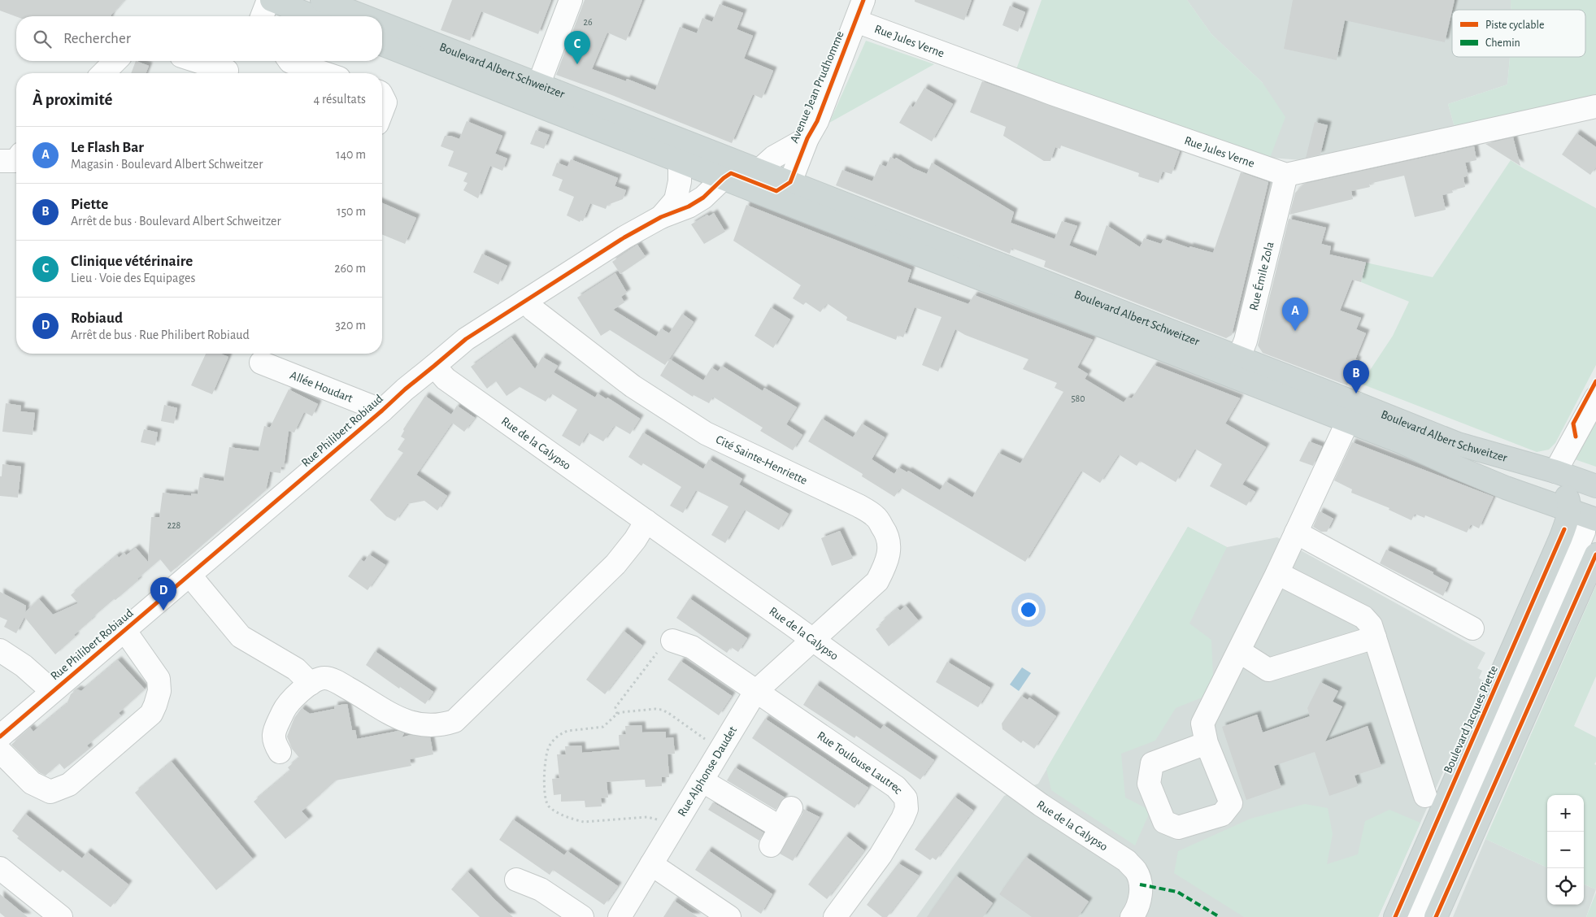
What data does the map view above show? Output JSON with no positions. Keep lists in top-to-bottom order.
{
  "streets": {
    "main road": ["Boulevard Albert Schweitzer", "Boulevard Jacques Piette"],
    "street": [
      "Rue Jules Verne",
      "Avenue Jean Prudhomme",
      "Rue Émile Zola",
      "Allée Houdart",
      "Rue Philibert Robiaud",
      "Rue de la Calypso",
      "Cité Sainte-Henriette",
      "Rue Toulouse Lautrec",
      "Rue Alphonse Daudet"
    ]
  },
  "crossings": [
    ["Rue Jules Verne", "Avenue Jean Prudhomme"],
    ["Rue Jules Verne", "Rue Émile Zola"],
    ["Boulevard Albert Schweitzer", "Avenue Jean Prudhomme"],
    ["Boulevard Albert Schweitzer", "Rue Émile Zola"],
    ["Boulevard Albert Schweitzer", "Rue Philibert Robiaud"],
    ["Boulevard Albert Schweitzer", "Boulevard Jacques Piette"],
    ["Allée Houdart", "Rue Philibert Robiaud"],
    ["Rue Philibert Robiaud", "Rue de la Calypso"],
    ["Rue Philibert Robiaud", "Cité Sainte-Henriette"],
    ["Rue de la Calypso", "Cité Sainte-Henriette"],
    ["Rue de la Calypso", "Rue Alphonse Daudet"],
    ["Cité Sainte-Henriette", "Rue Alphonse Daudet"],
    ["Rue Toulouse Lautrec", "Rue Alphonse Daudet"]
  ],
  "house_numbers": ["26", "580", "228"],
  "legend": ["Piste cyclable", "Chemin"],
  "page": {
    "search": "Rechercher",
    "pins": [
      "C",
      "A",
      "B",
      "D"
    ],
    "heading": ["À proximité", "4 résultats"],
    "list": [
      {
        "mark": "A",
        "name": "Le Flash Bar",
        "note": "Magasin · Boulevard Albert Schweitzer",
        "value": "140 m"
      },
      {
        "mark": "B",
        "name": "Piette",
        "note": "Arrêt de bus · Boulevard Albert Schweitzer",
        "value": "150 m"
      },
      {
        "mark": "C",
        "name": "Clinique vétérinaire",
        "note": "Lieu · Voie des Equipages",
        "value": "260 m"
      },
      {
        "mark": "D",
        "name": "Robiaud",
        "note": "Arrêt de bus · Rue Philibert Robiaud",
        "value": "320 m"
      }
    ],
    "map_buttons": ["+", "−"]
  }
}
